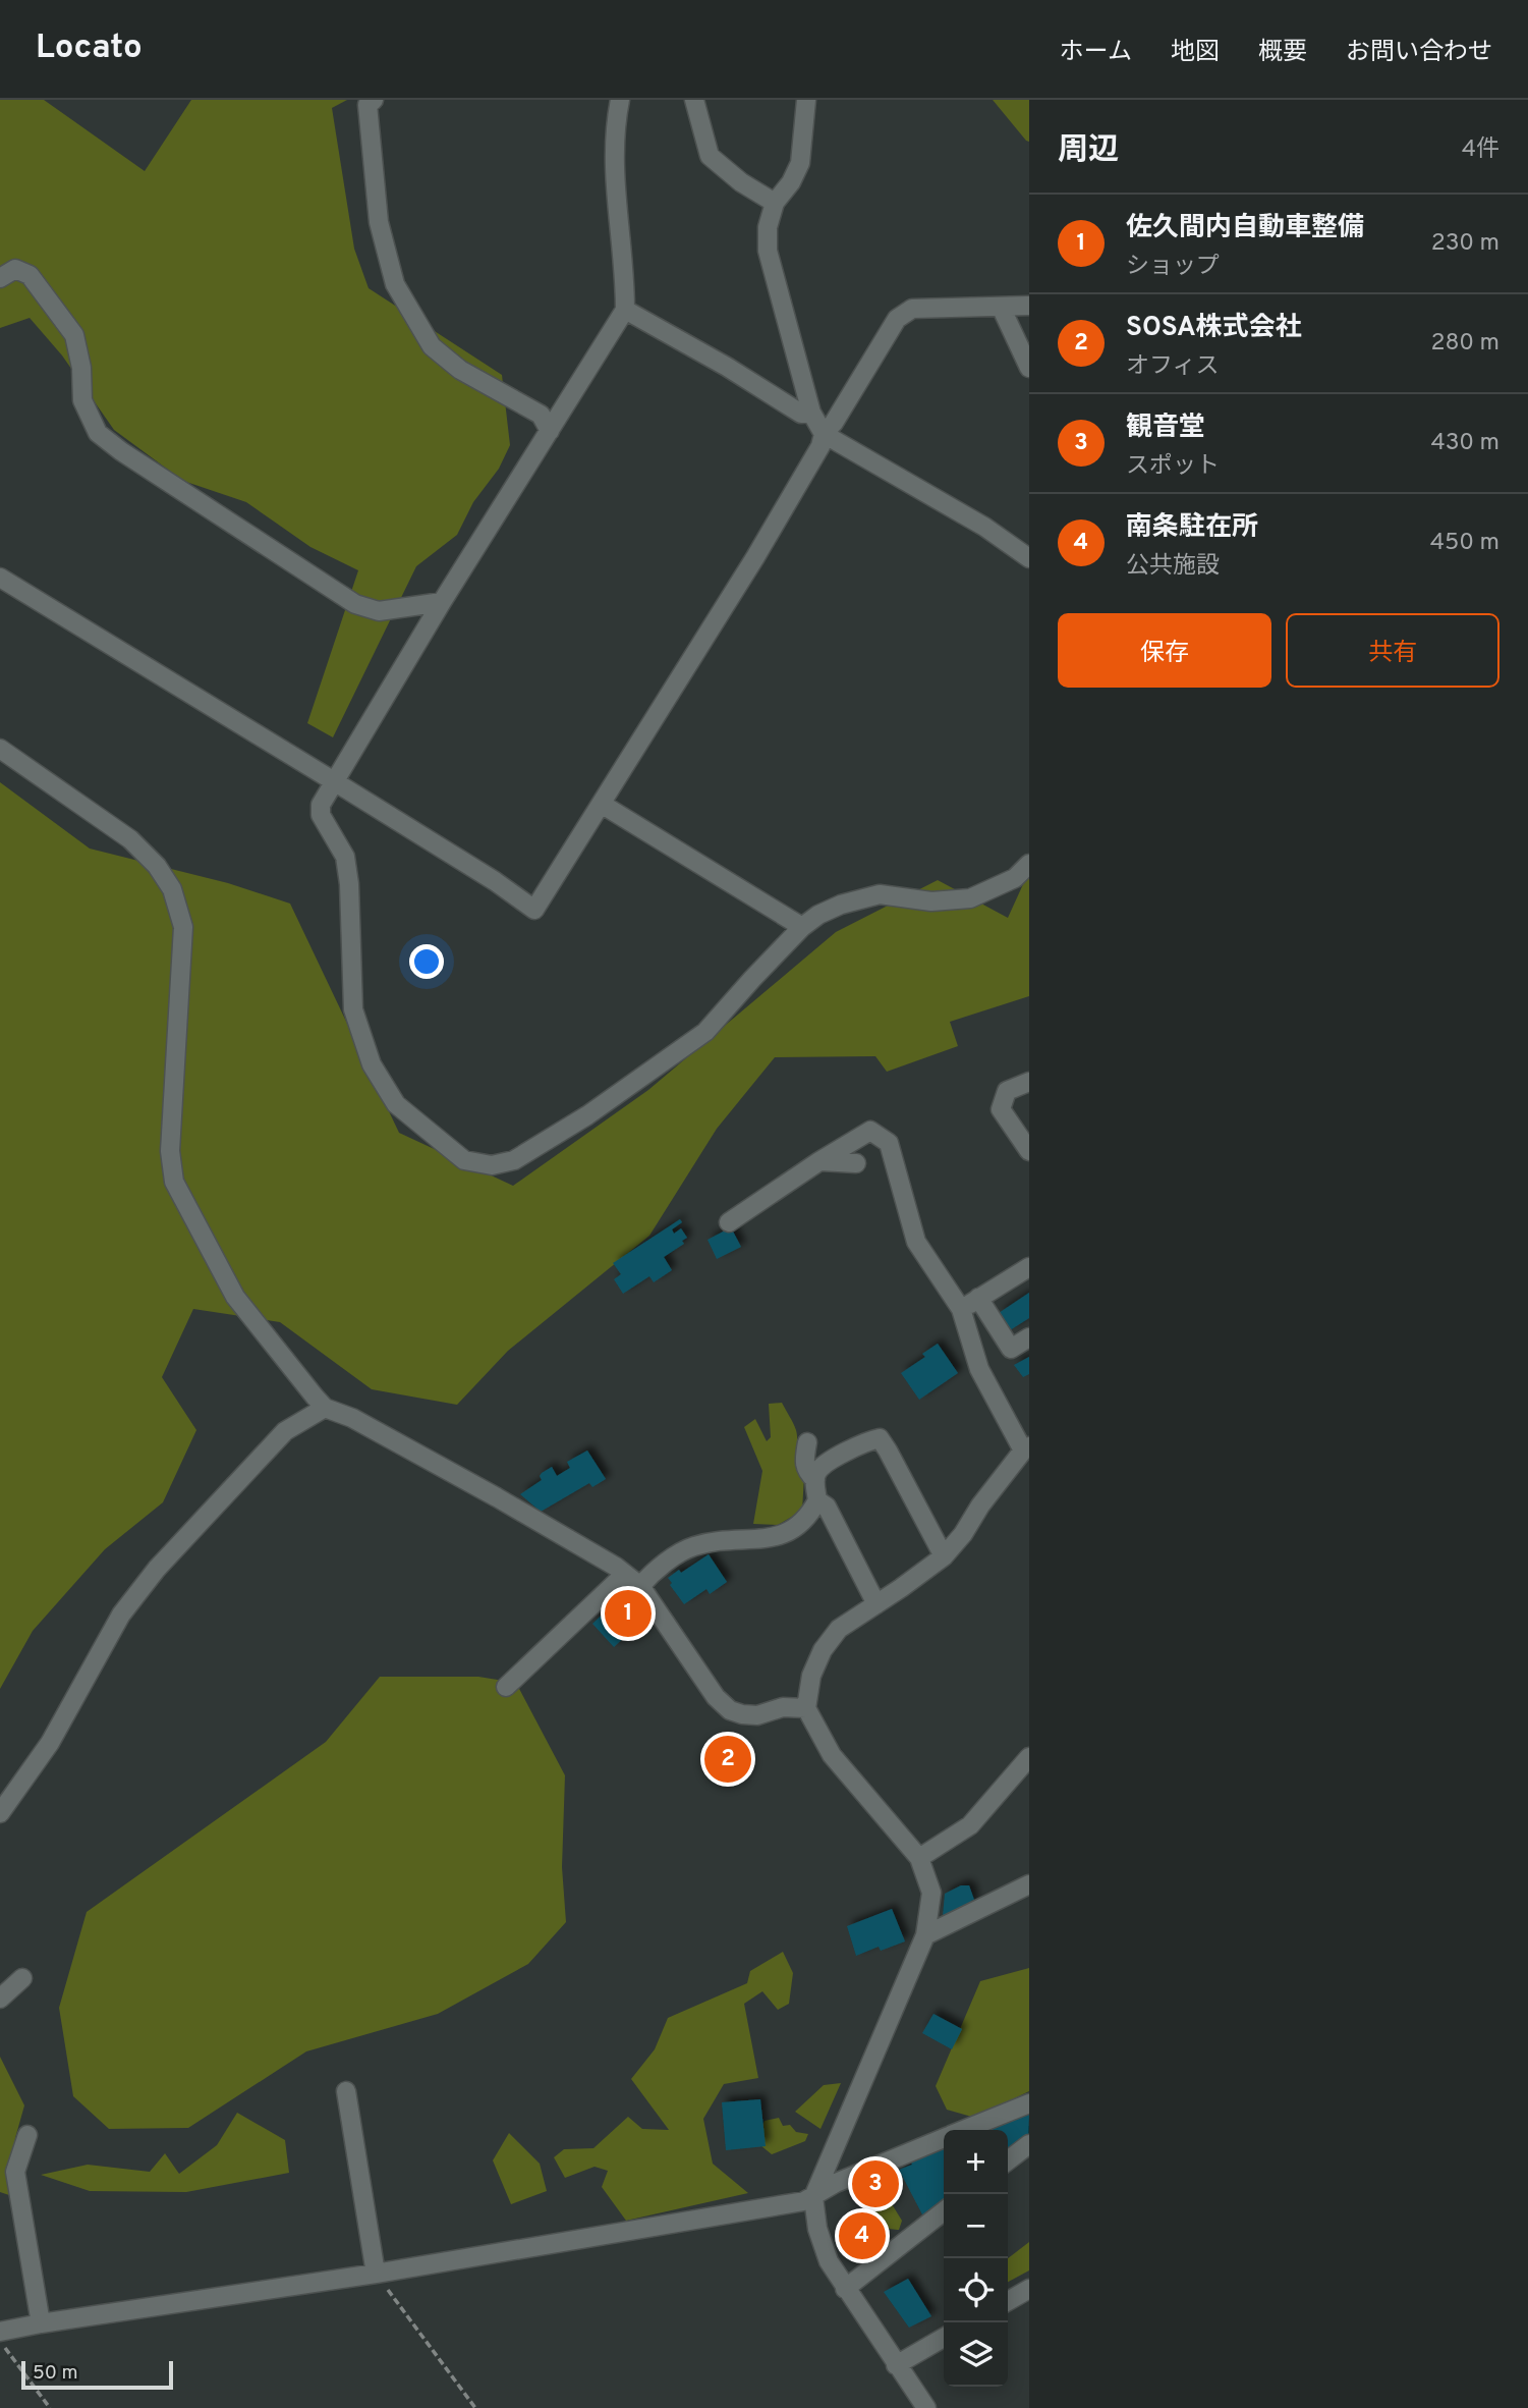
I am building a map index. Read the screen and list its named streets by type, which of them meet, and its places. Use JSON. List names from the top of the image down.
{
  "scale_bar": "50 m",
  "page": {
    "header": "Locato",
    "nav": [
      "ホーム",
      "地図",
      "概要",
      "お問い合わせ"
    ],
    "heading": ["周辺", "4件"],
    "list": [
      {
        "mark": "1",
        "name": "佐久間内自動車整備",
        "note": "ショップ",
        "value": "230 m"
      },
      {
        "mark": "2",
        "name": "SOSA株式会社",
        "note": "オフィス",
        "value": "280 m"
      },
      {
        "mark": "3",
        "name": "観音堂",
        "note": "スポット",
        "value": "430 m"
      },
      {
        "mark": "4",
        "name": "南条駐在所",
        "note": "公共施設",
        "value": "450 m"
      }
    ],
    "buttons": ["保存", "共有"],
    "pins": [
      "1",
      "2",
      "3",
      "4"
    ],
    "map_buttons": ["+", "−"],
    "scale": "50 m"
  }
}
